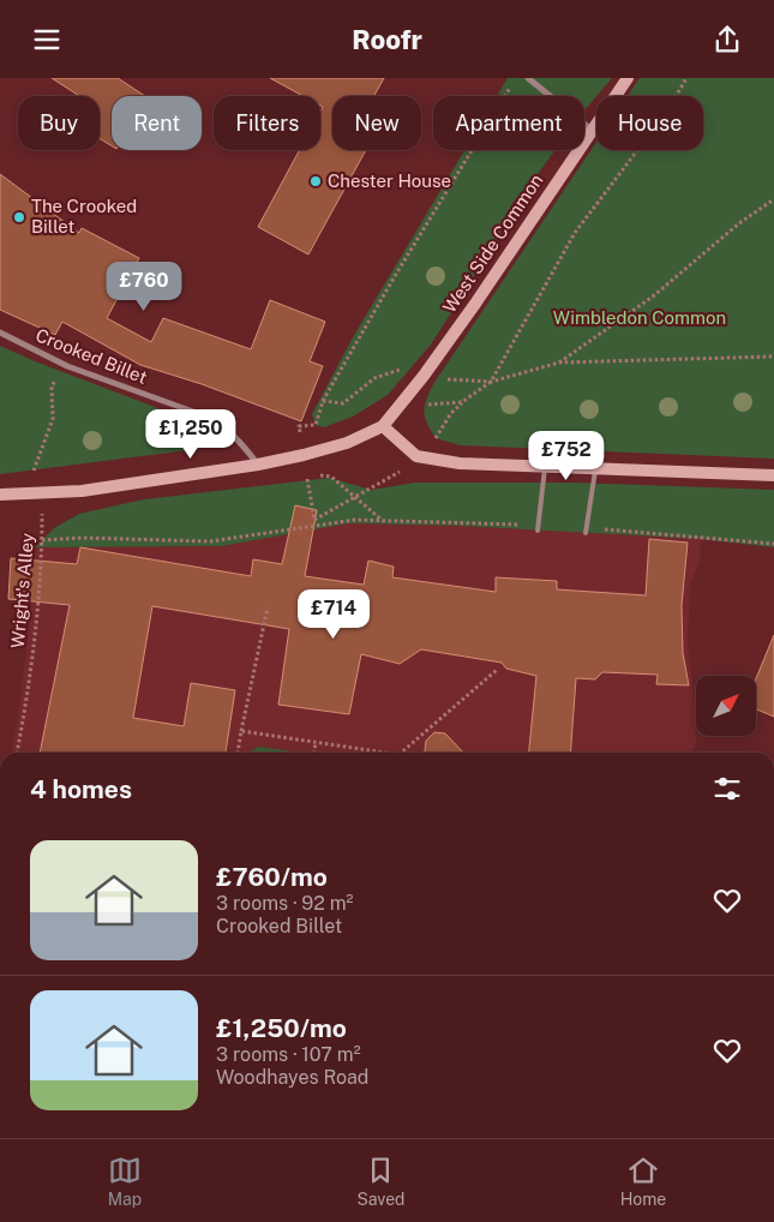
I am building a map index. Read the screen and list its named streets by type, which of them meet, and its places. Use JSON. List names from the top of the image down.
{
  "streets": {
    "main road": ["West Side Common"],
    "street": ["Crooked Billet"],
    "path": ["Wright's Alley"]
  },
  "parks": ["Wimbledon Common"],
  "places": ["Chester House", "The Crooked Billet"],
  "north": "top right",
  "page": {
    "header": "Roofr",
    "chip": [
      "Buy",
      "Rent",
      "Filters",
      "New",
      "Apartment",
      "House"
    ],
    "price": [
      "£760",
      "£1,250",
      "£752",
      "£714"
    ],
    "heading": "4 homes",
    "list": [
      {
        "name": "£760/mo",
        "note": "3 rooms · 92 m² · Crooked Billet"
      },
      {
        "name": "£1,250/mo",
        "note": "3 rooms · 107 m² · Woodhayes Road"
      }
    ],
    "tabs": ["Map", "Saved", "Home"]
  }
}
